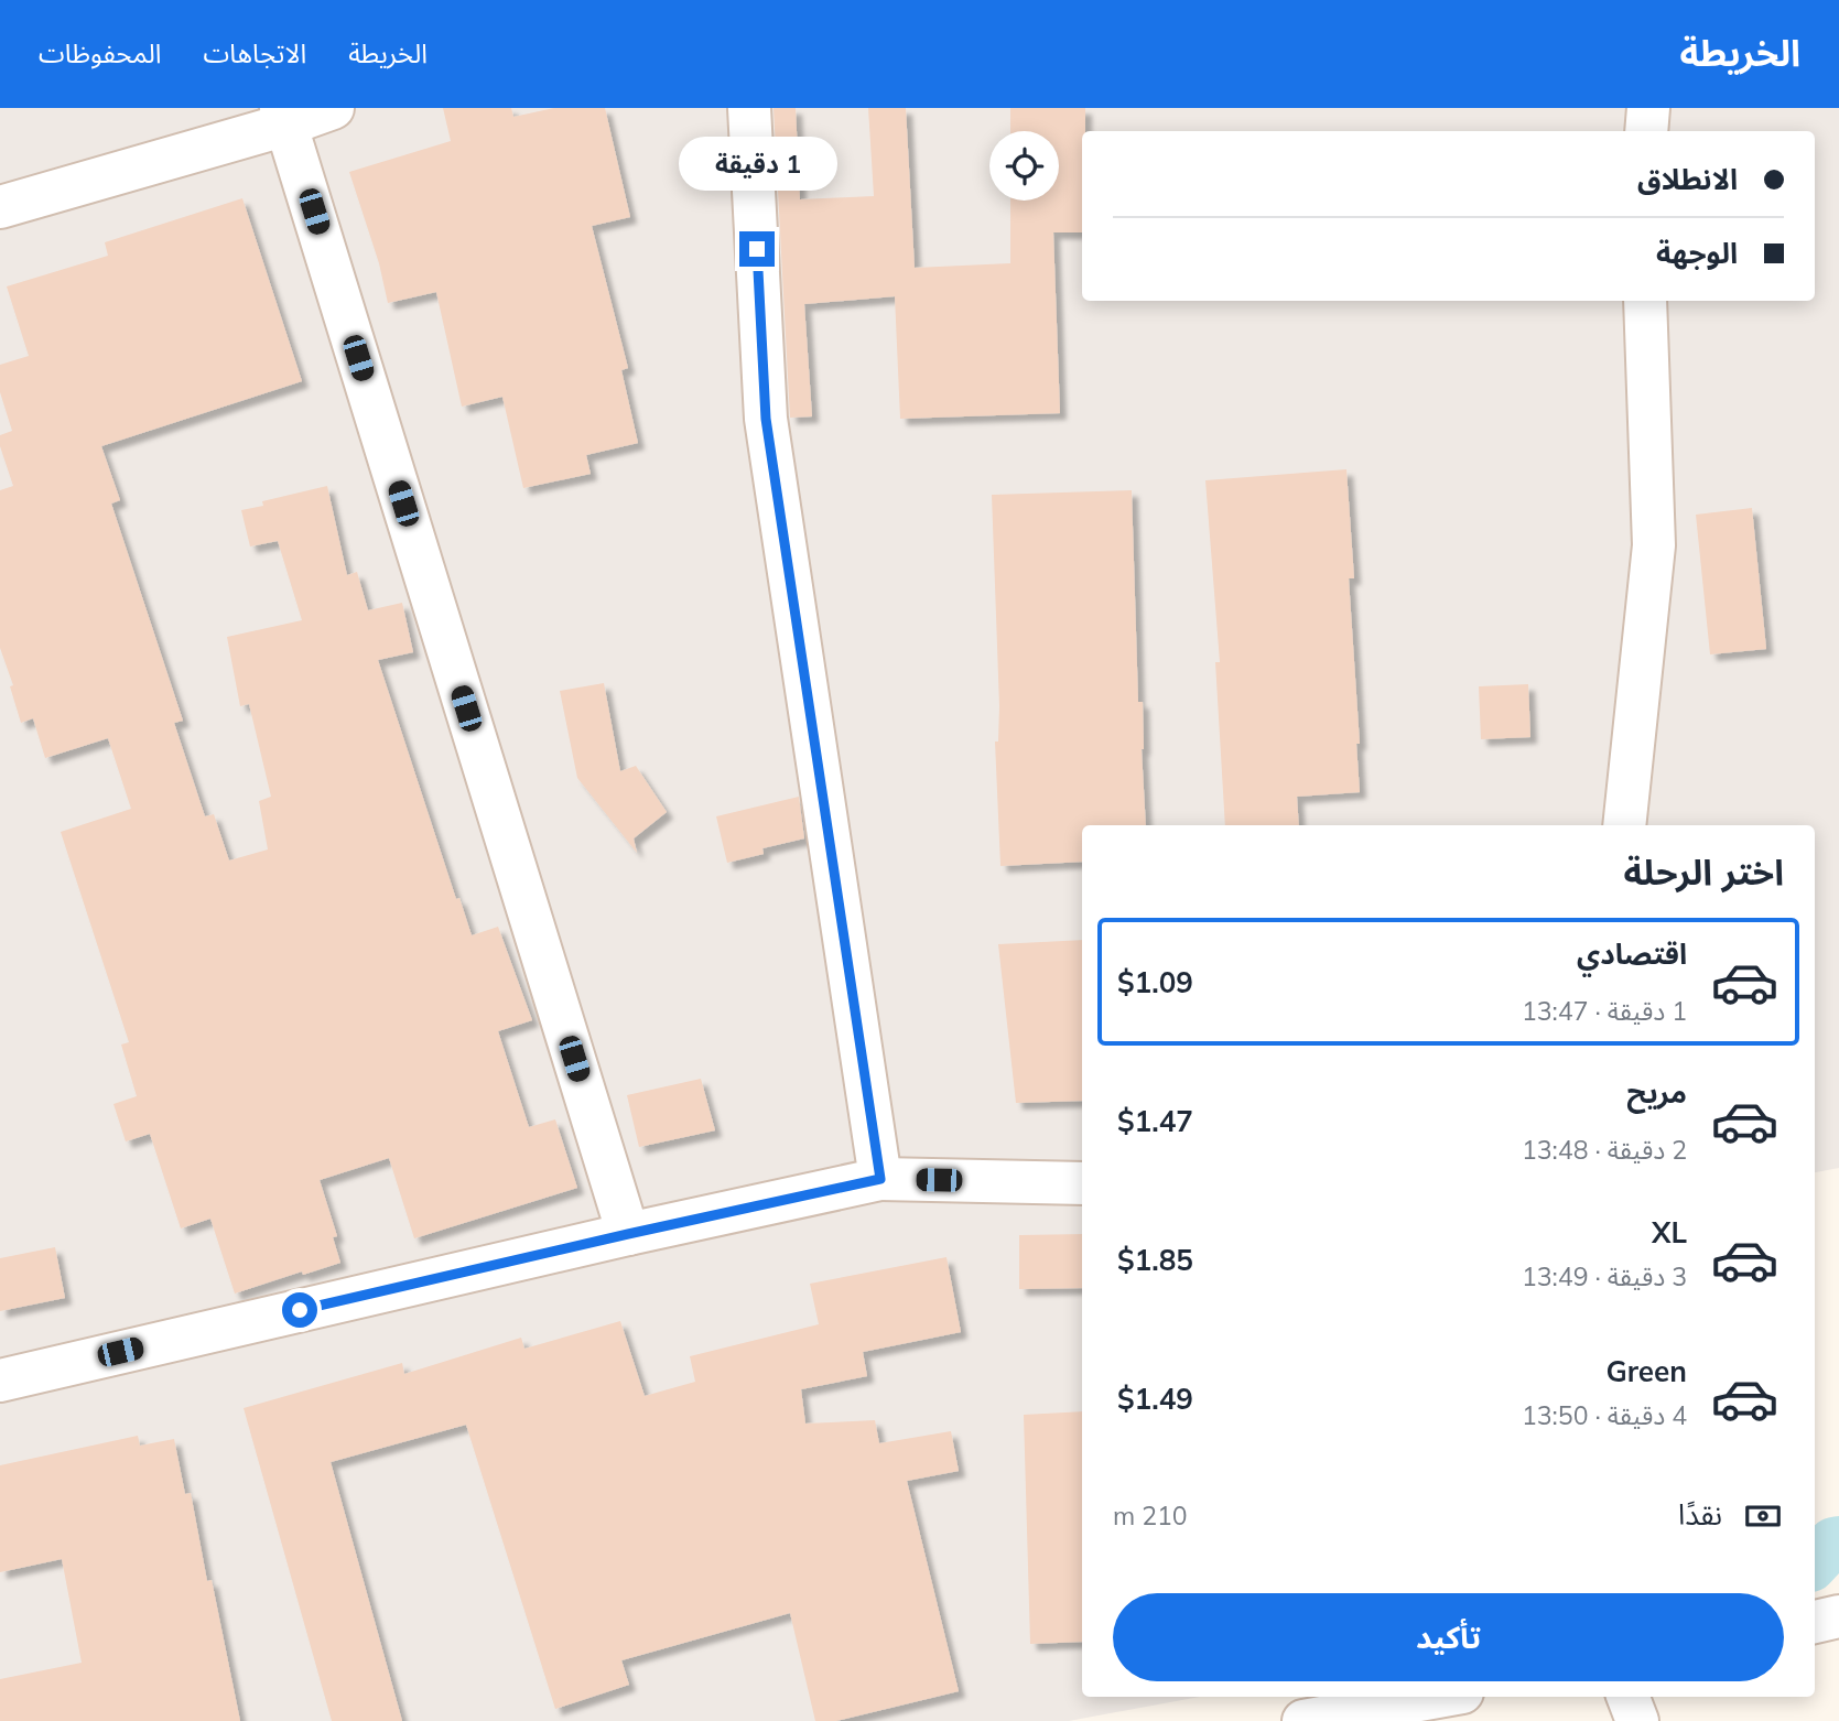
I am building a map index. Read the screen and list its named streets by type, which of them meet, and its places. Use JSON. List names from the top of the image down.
{
  "page": {
    "header": "الخريطة",
    "nav": ["الخريطة", "الاتجاهات", "المحفوظات"],
    "banner": ["الانطلاق", "الوجهة"],
    "bubble": "1 دقيقة",
    "heading": "اختر الرحلة",
    "list": [
      {
        "name": "اقتصادي",
        "note": "1 دقيقة · 13:47",
        "value": "$1.09"
      },
      {
        "name": "مريح",
        "note": "2 دقيقة · 13:48",
        "value": "$1.47"
      },
      {
        "name": "XL",
        "note": "3 دقيقة · 13:49",
        "value": "$1.85"
      },
      {
        "name": "Green",
        "note": "4 دقيقة · 13:50",
        "value": "$1.49"
      }
    ],
    "pay": ["نقدًا", "210 m"],
    "buttons": "تأكيد"
  }
}
